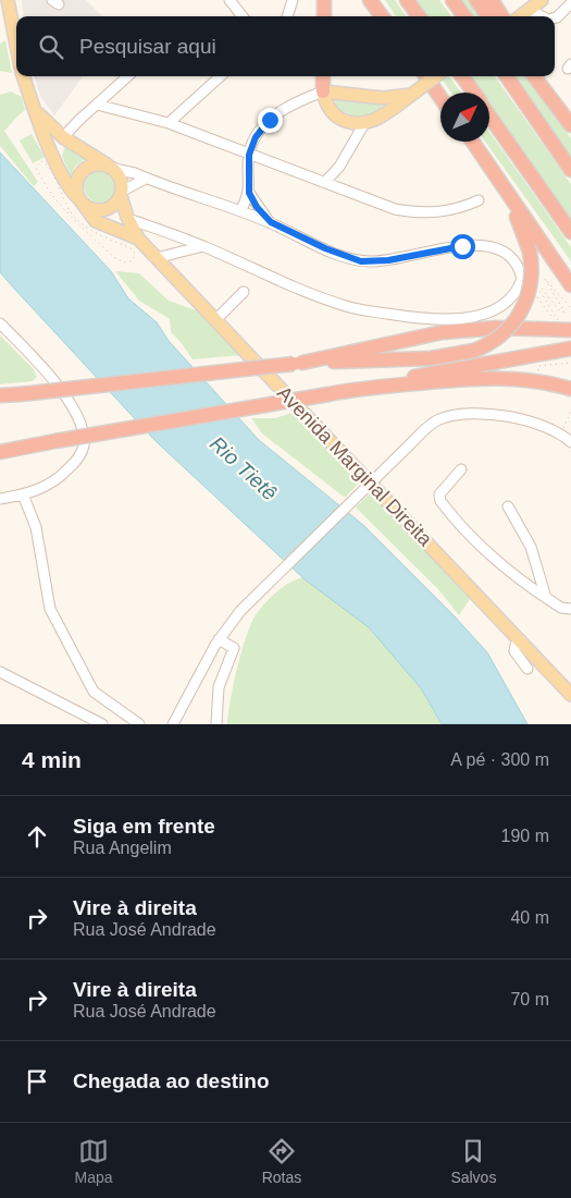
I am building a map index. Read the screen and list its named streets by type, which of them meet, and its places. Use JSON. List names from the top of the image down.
{
  "streets": {
    "main road": ["Avenida Marginal Direita"]
  },
  "water": ["Rio Tietê"],
  "north": "top right",
  "page": {
    "search": "Pesquisar aqui",
    "heading": ["4 min", "A pé · 300 m"],
    "list": [
      ["Siga em frente", "Rua Angelim", "190 m"],
      ["Vire à direita", "Rua José Andrade", "40 m"],
      ["Vire à direita", "Rua José Andrade", "70 m"],
      "Chegada ao destino"
    ],
    "nav": ["Mapa", "Rotas", "Salvos"]
  }
}
